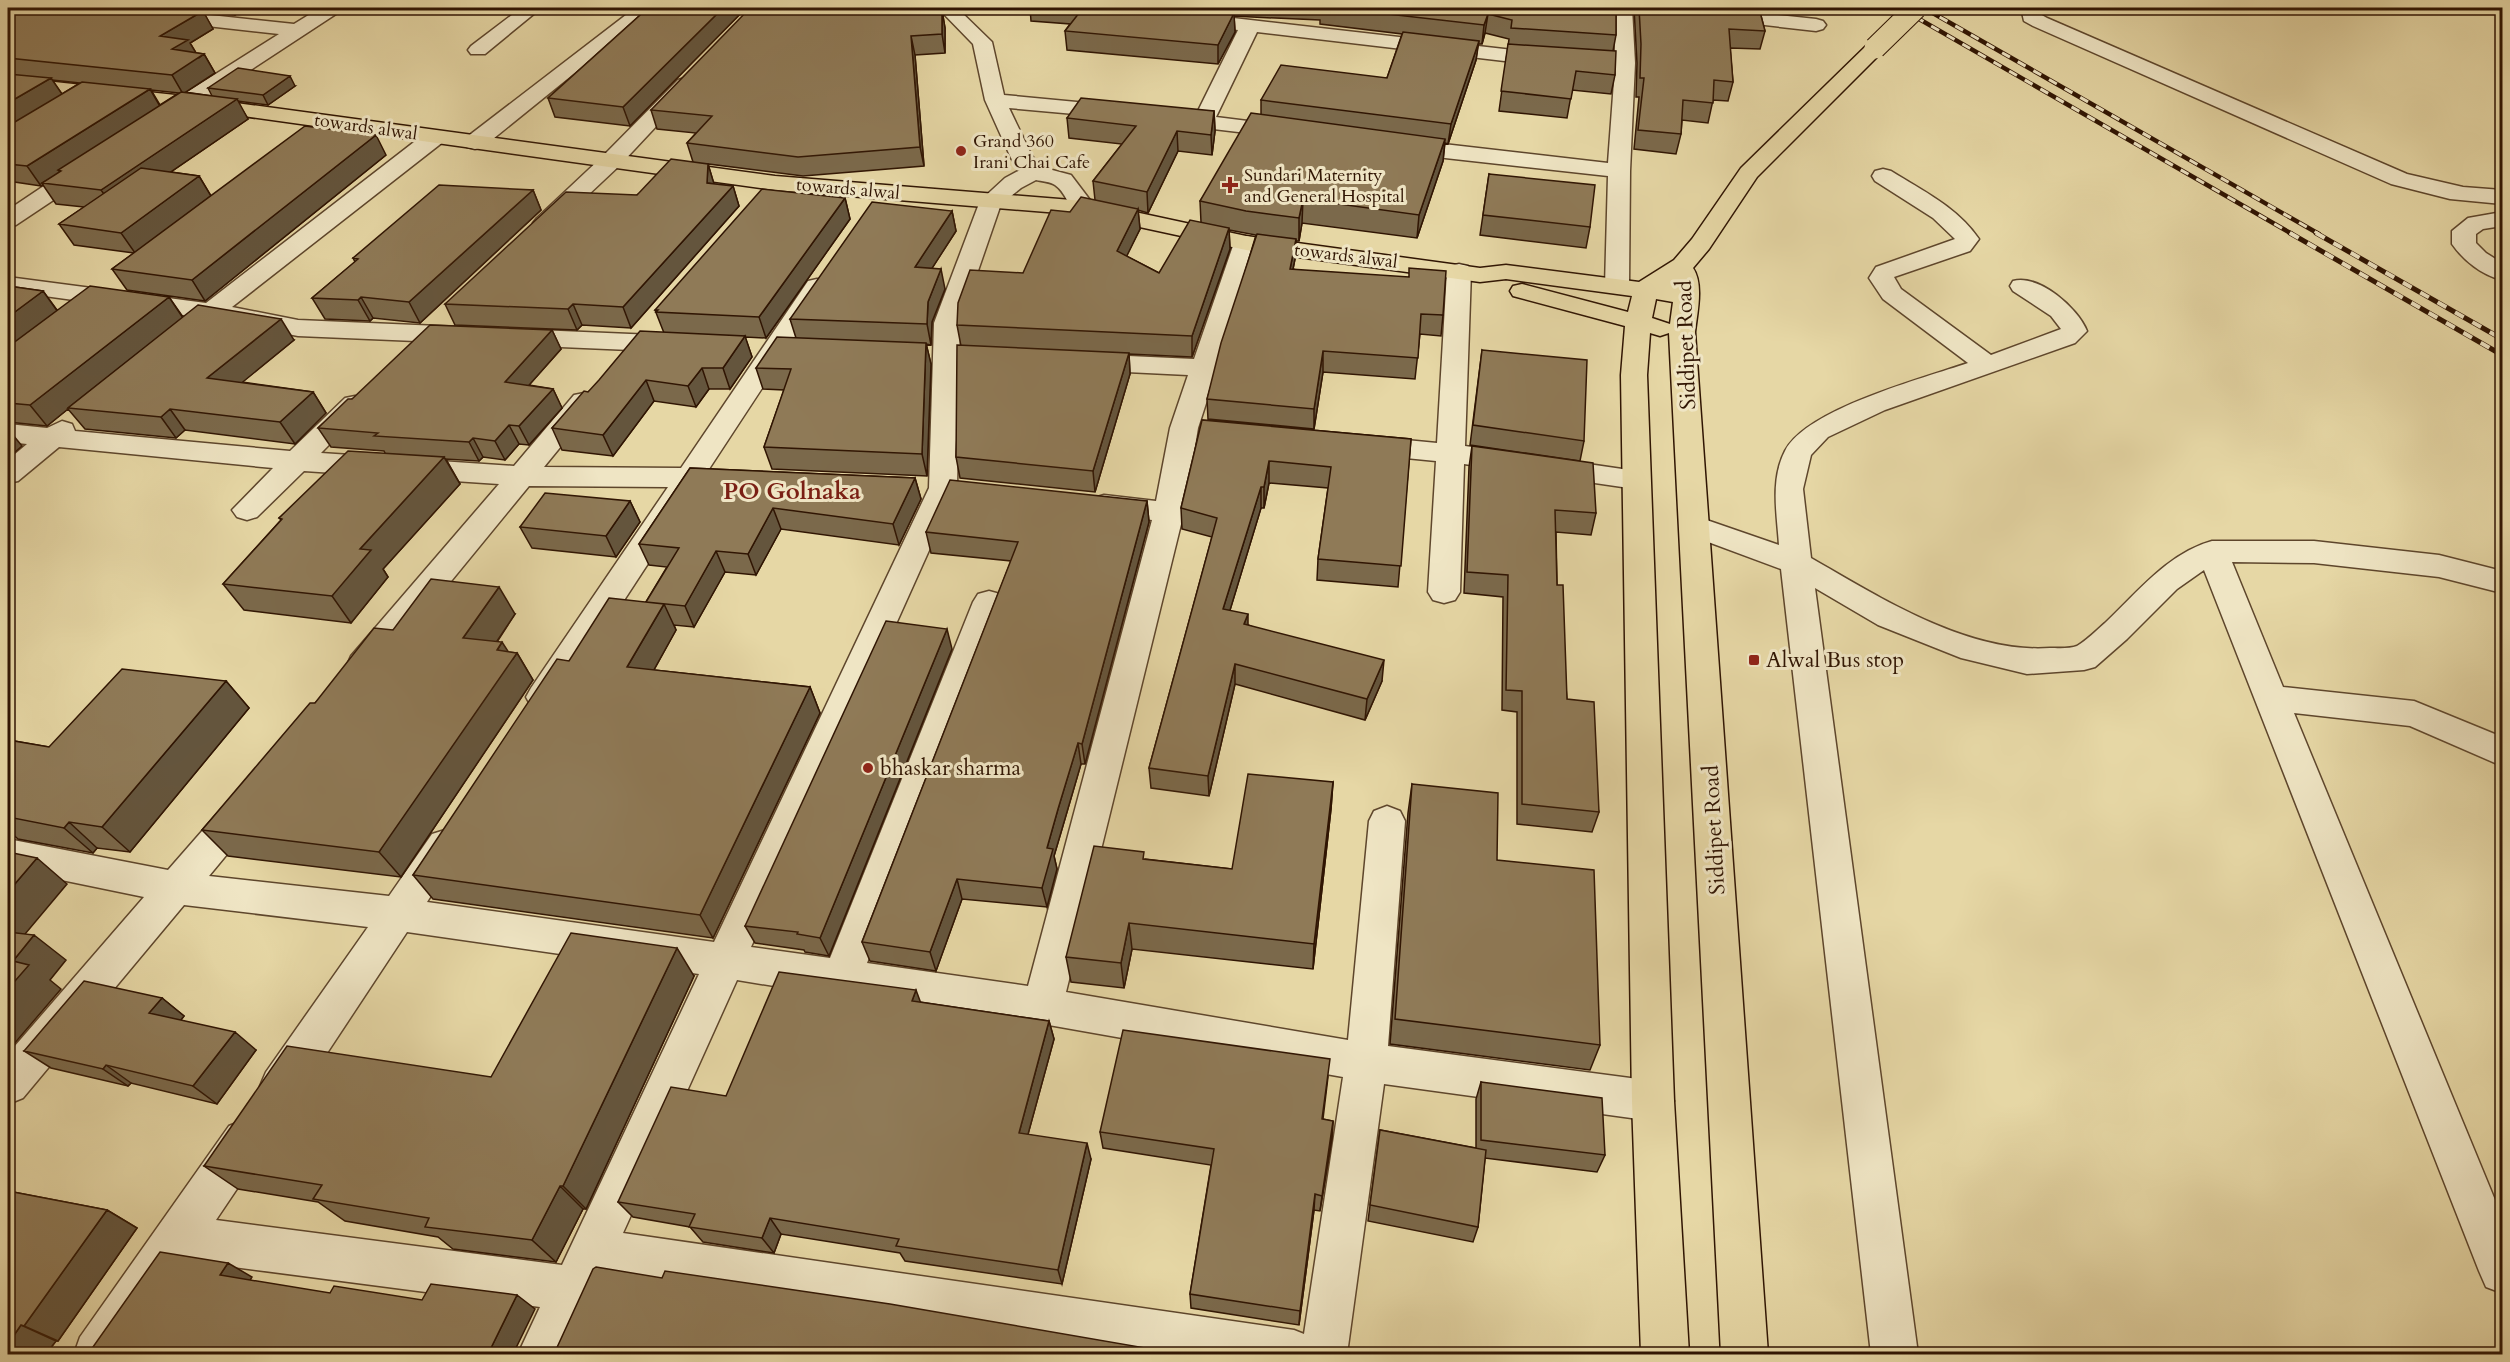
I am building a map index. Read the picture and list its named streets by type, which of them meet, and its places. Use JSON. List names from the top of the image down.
{
  "streets": {
    "main road": ["towards alwal", "Siddipet Road"]
  },
  "crossings": [
    ["towards alwal", "Siddipet Road"]
  ],
  "districts": ["PO Golnaka"],
  "places": {
    "other": ["Grand 360 Irani Chai Cafe", "bhaskar sharma"],
    "health": ["Sundari Maternity and General Hospital"],
    "transit": ["Alwal Bus stop"]
  }
}
